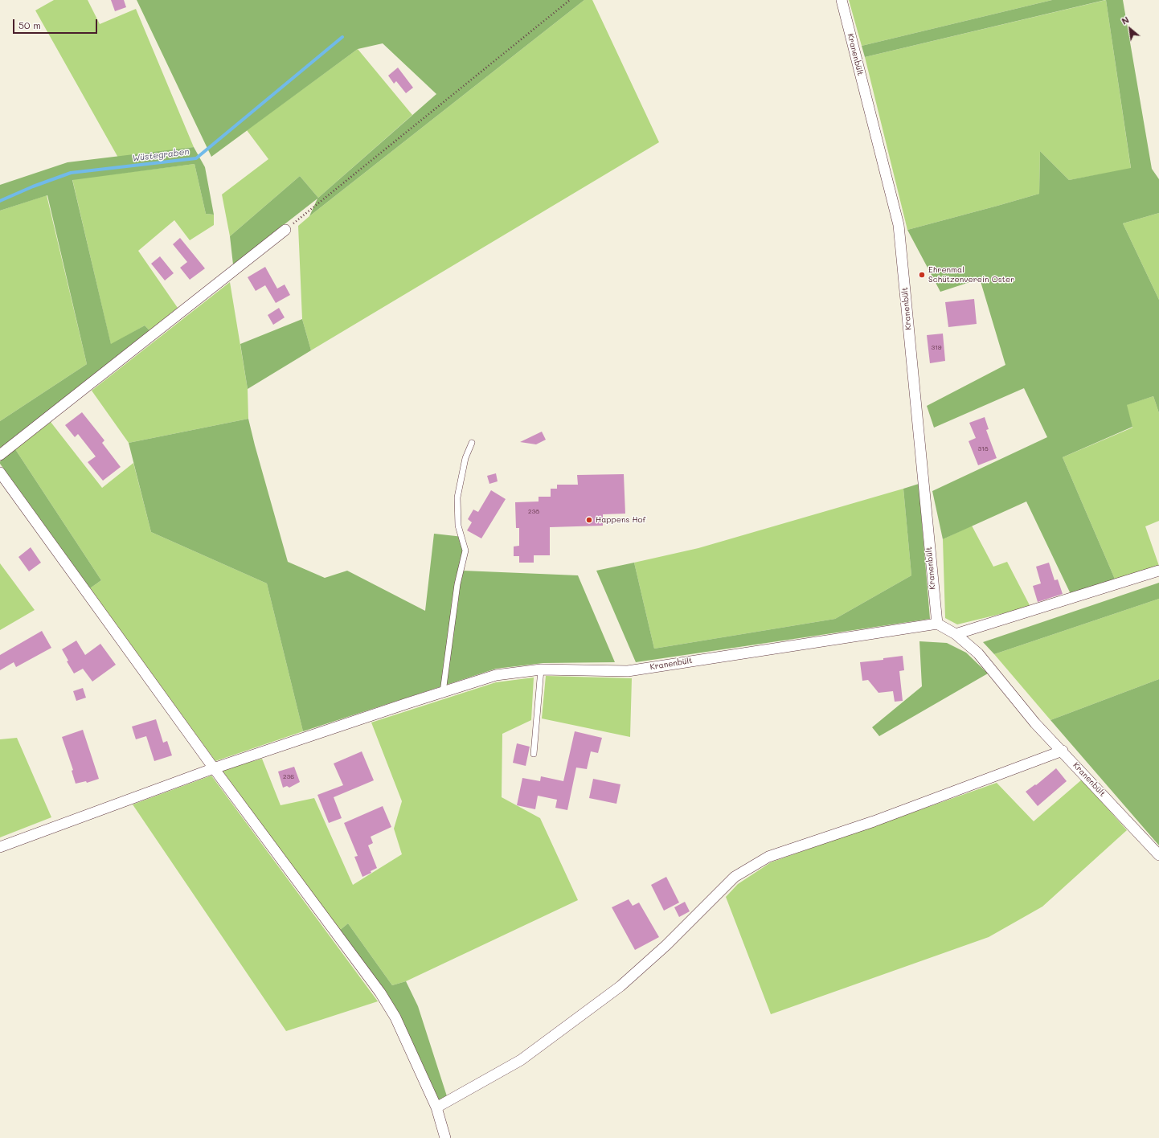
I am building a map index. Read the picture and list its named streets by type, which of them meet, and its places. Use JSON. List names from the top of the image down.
{
  "streets": {
    "street": ["Kranenbült"]
  },
  "water": ["Wüstegraben"],
  "places": ["Ehrenmal Schützenverein Oster", "Happens Hof"],
  "house_numbers": [
    "319",
    "318",
    "238",
    "236"
  ],
  "scale_bar": "50 m",
  "north": "top left"
}
